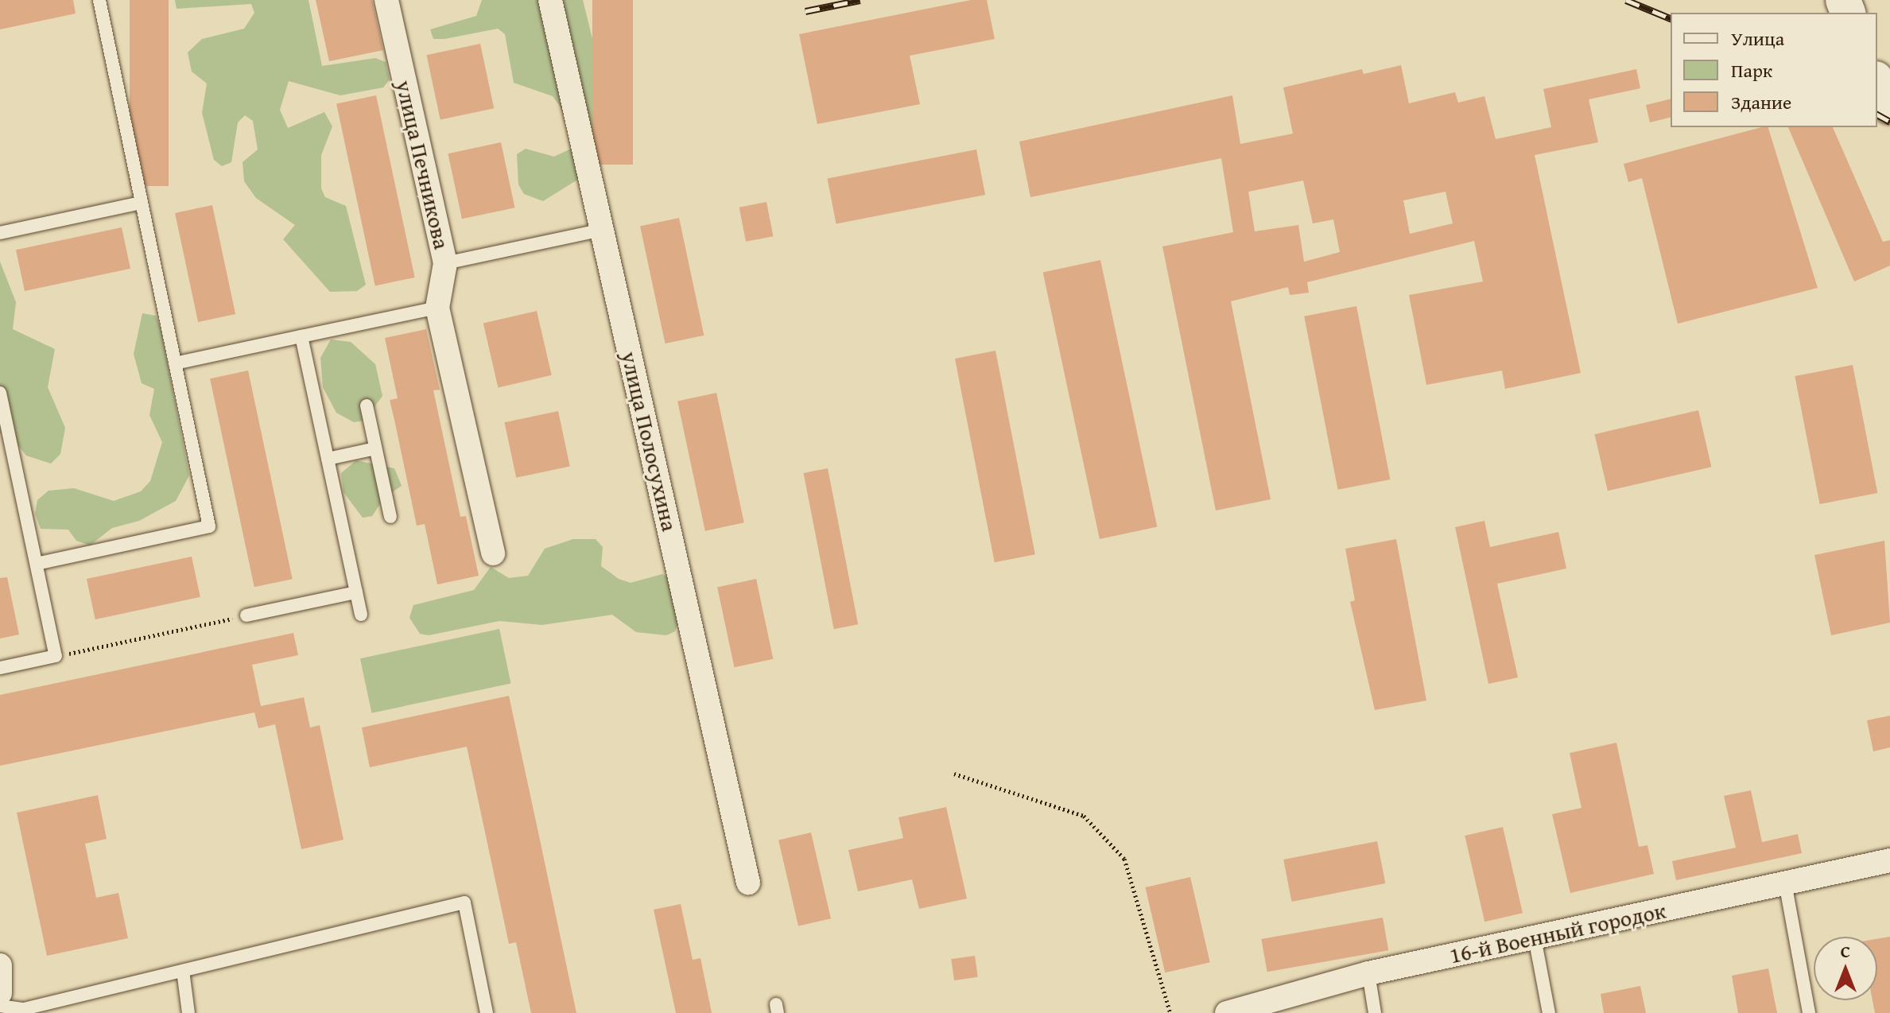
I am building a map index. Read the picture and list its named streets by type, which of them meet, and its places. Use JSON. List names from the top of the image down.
{
  "streets": {
    "street": ["улица Печникова", "улица Полосухина", "16-й Военный городок"]
  },
  "legend": ["Улица", "Парк", "Здание"],
  "north": "top"
}
